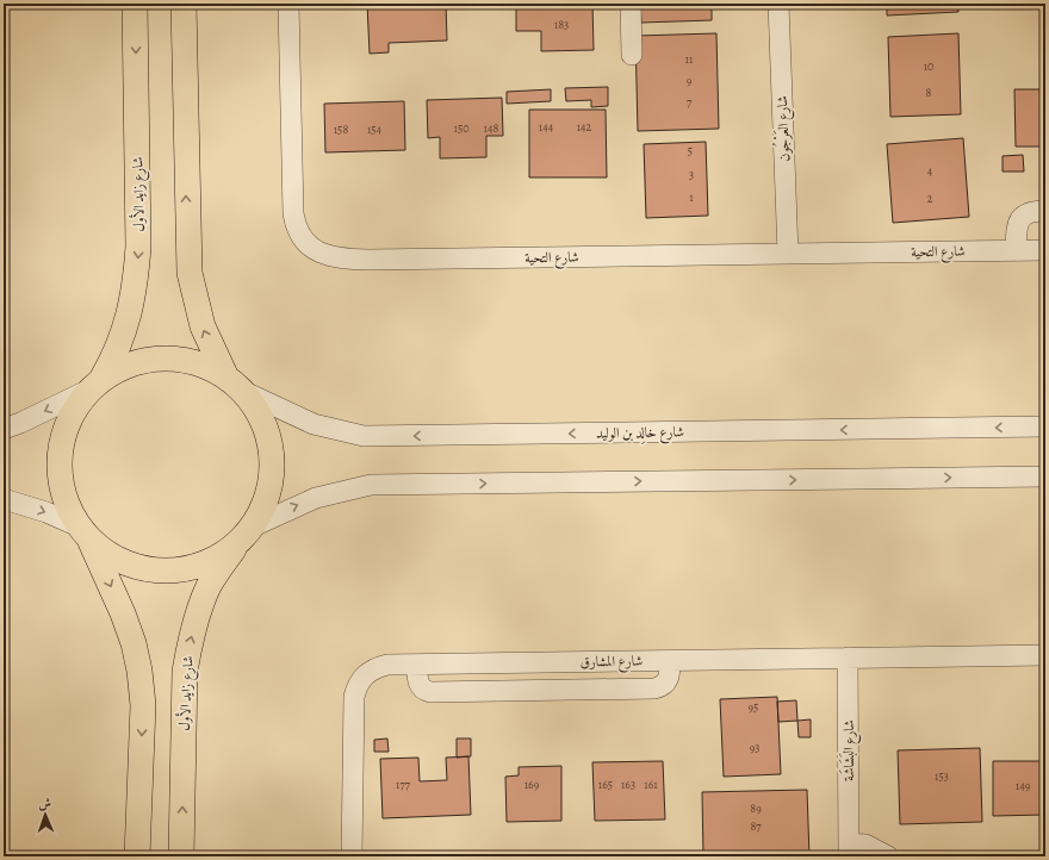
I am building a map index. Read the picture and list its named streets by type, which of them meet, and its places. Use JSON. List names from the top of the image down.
{
  "streets": {
    "main road": ["شارع زايد الأول"],
    "street": [
      "شارع العَرْجُون",
      "شارع التحية",
      "شارع خالِد بن الوليد",
      "شارع المشارق",
      "شارع البَشَاشَة"
    ]
  },
  "crossings": [
    ["شارع العَرْجُون", "شارع التحية"],
    ["شارع زايد الأول", "شارع خالِد بن الوليد"],
    ["شارع المشارق", "شارع البَشَاشَة"]
  ],
  "house_numbers": [
    "183",
    "11",
    "10",
    "9",
    "8",
    "7",
    "144",
    "142",
    "150",
    "148",
    "158",
    "154",
    "5",
    "4",
    "3",
    "1",
    "2",
    "95",
    "93",
    "153",
    "177",
    "169",
    "165",
    "163",
    "161",
    "149",
    "89",
    "87"
  ],
  "north": "top"
}
